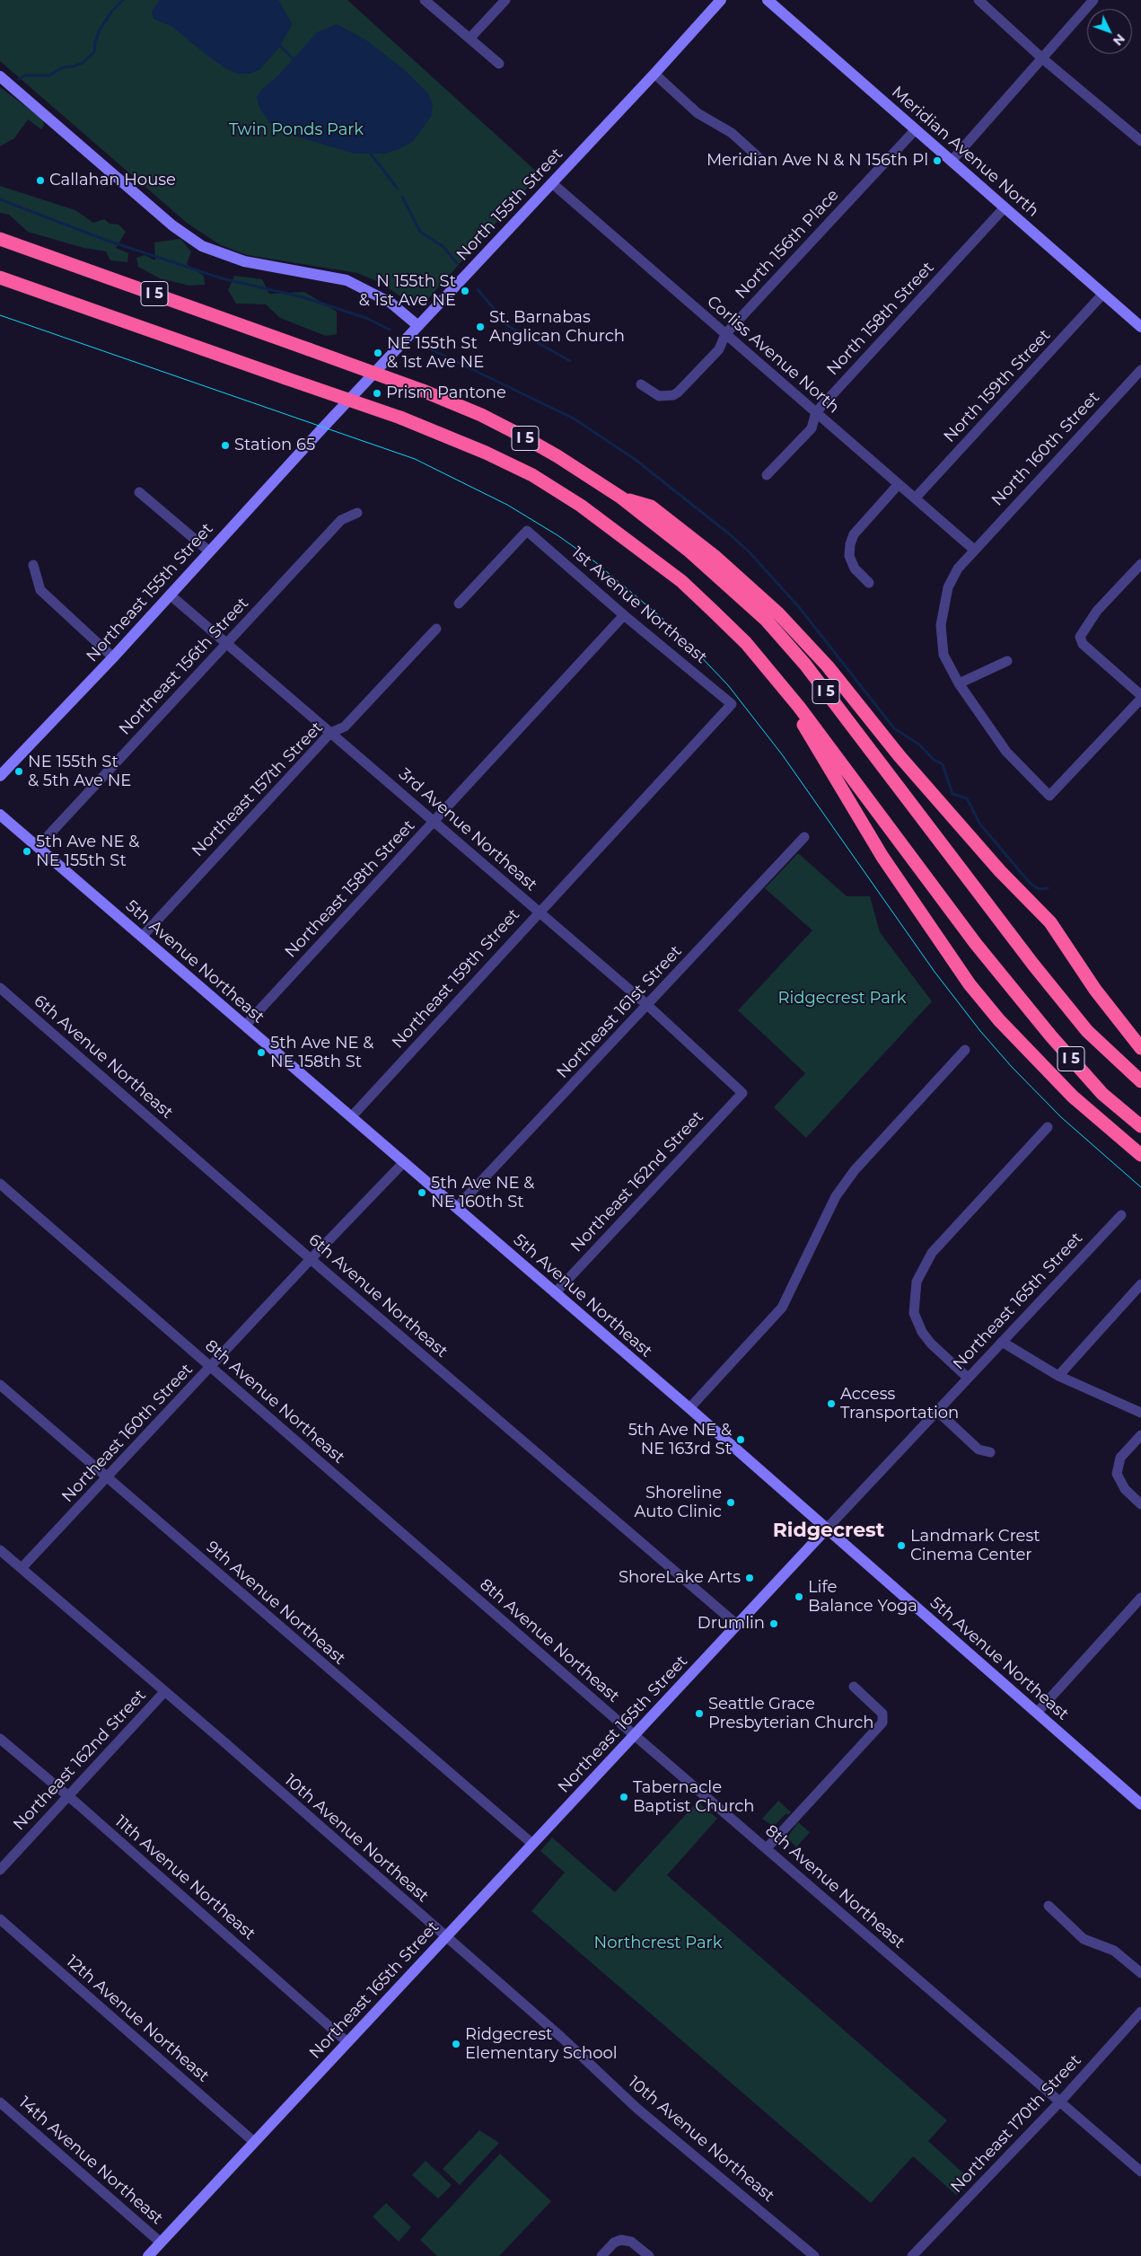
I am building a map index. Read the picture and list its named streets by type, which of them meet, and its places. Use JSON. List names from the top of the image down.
{
  "streets": {
    "highway": ["I 5"],
    "street": [
      "Meridian Avenue North",
      "North 155th Street",
      "North 156th Place",
      "North 158th Street",
      "Corliss Avenue North",
      "North 159th Street",
      "North 160th Street",
      "Northeast 155th Street",
      "1st Avenue Northeast",
      "Northeast 156th Street",
      "Northeast 157th Street",
      "3rd Avenue Northeast",
      "Northeast 158th Street",
      "5th Avenue Northeast",
      "Northeast 159th Street",
      "Northeast 161st Street",
      "6th Avenue Northeast",
      "Northeast 162nd Street",
      "Northeast 165th Street",
      "8th Avenue Northeast",
      "Northeast 160th Street",
      "9th Avenue Northeast",
      "10th Avenue Northeast",
      "11th Avenue Northeast",
      "12th Avenue Northeast",
      "Northeast 170th Street",
      "14th Avenue Northeast"
    ]
  },
  "crossings": [
    ["Meridian Avenue North", "North 156th Place"],
    ["Meridian Avenue North", "North 158th Street"],
    ["Meridian Avenue North", "North 159th Street"],
    ["North 155th Street", "Corliss Avenue North"],
    ["North 155th Street", "Northeast 155th Street"],
    ["North 156th Place", "Corliss Avenue North"],
    ["North 158th Street", "Corliss Avenue North"],
    ["Corliss Avenue North", "North 159th Street"],
    ["Corliss Avenue North", "North 160th Street"],
    ["Northeast 155th Street", "3rd Avenue Northeast"],
    ["1st Avenue Northeast", "Northeast 158th Street"],
    ["1st Avenue Northeast", "Northeast 159th Street"],
    ["Northeast 156th Street", "3rd Avenue Northeast"],
    ["Northeast 156th Street", "5th Avenue Northeast"],
    ["Northeast 157th Street", "3rd Avenue Northeast"],
    ["Northeast 157th Street", "5th Avenue Northeast"],
    ["3rd Avenue Northeast", "Northeast 158th Street"],
    ["3rd Avenue Northeast", "Northeast 159th Street"],
    ["3rd Avenue Northeast", "Northeast 161st Street"],
    ["3rd Avenue Northeast", "Northeast 162nd Street"],
    ["Northeast 158th Street", "5th Avenue Northeast"],
    ["5th Avenue Northeast", "Northeast 159th Street"],
    ["5th Avenue Northeast", "Northeast 161st Street"],
    ["5th Avenue Northeast", "Northeast 162nd Street"],
    ["5th Avenue Northeast", "Northeast 165th Street"],
    ["5th Avenue Northeast", "Northeast 160th Street"],
    ["6th Avenue Northeast", "Northeast 165th Street"],
    ["6th Avenue Northeast", "Northeast 160th Street"],
    ["Northeast 162nd Street", "10th Avenue Northeast"],
    ["Northeast 162nd Street", "11th Avenue Northeast"],
    ["Northeast 165th Street", "8th Avenue Northeast"],
    ["Northeast 165th Street", "9th Avenue Northeast"],
    ["Northeast 165th Street", "10th Avenue Northeast"],
    ["Northeast 165th Street", "11th Avenue Northeast"],
    ["Northeast 165th Street", "12th Avenue Northeast"],
    ["Northeast 165th Street", "14th Avenue Northeast"],
    ["8th Avenue Northeast", "Northeast 160th Street"],
    ["8th Avenue Northeast", "Northeast 170th Street"],
    ["Northeast 160th Street", "9th Avenue Northeast"],
    ["Northeast 160th Street", "10th Avenue Northeast"]
  ],
  "districts": ["Ridgecrest"],
  "parks": ["Twin Ponds Park", "Ridgecrest Park", "Northcrest Park"],
  "places": [
    "Meridian Ave N & N 156th Pl",
    "Callahan House",
    "N 155th St & 1st Ave NE",
    "St. Barnabas Anglican Church",
    "NE 155th St & 1st Ave NE",
    "Prism Pantone",
    "Station 65",
    "NE 155th St & 5th Ave NE",
    "5th Ave NE & NE 155th St",
    "5th Ave NE & NE 158th St",
    "5th Ave NE & NE 160th St",
    "Access Transportation",
    "5th Ave NE & NE 163rd St",
    "Shoreline Auto Clinic",
    "Landmark Crest Cinema Center",
    "ShoreLake Arts",
    "Life Balance Yoga",
    "Drumlin",
    "Seattle Grace Presbyterian Church",
    "Tabernacle Baptist Church",
    "Ridgecrest Elementary School"
  ],
  "north": "bottom right"
}
